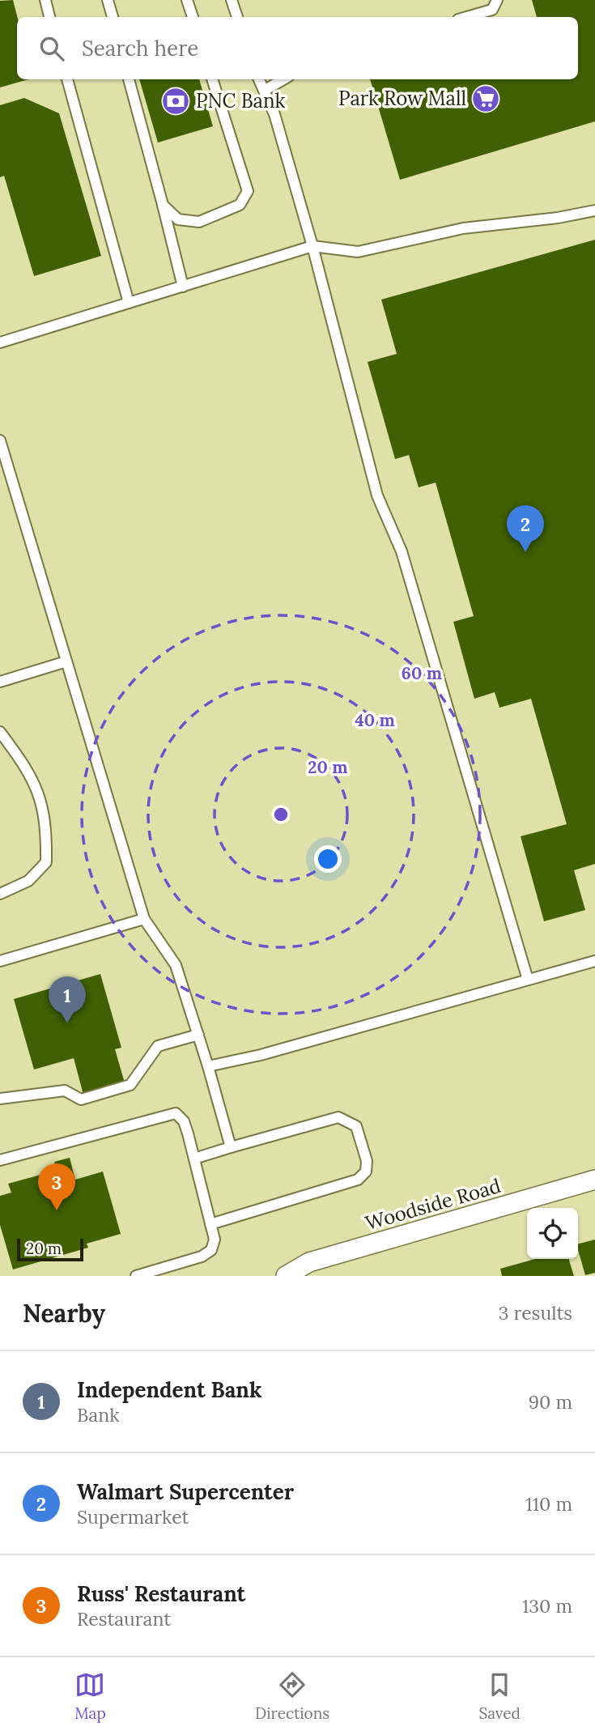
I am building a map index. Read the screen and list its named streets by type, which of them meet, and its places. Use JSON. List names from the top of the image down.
{
  "streets": {
    "street": ["Woodside Road"]
  },
  "places": {
    "supermarket": ["Park Row Mall"],
    "bank": ["PNC Bank"]
  },
  "scale_bar": "20 m",
  "page": {
    "search": "Search here",
    "pins": ["2", "1", "3"],
    "scale": "20 m",
    "heading": ["Nearby", "3 results"],
    "list": [
      {
        "mark": "1",
        "name": "Independent Bank",
        "note": "Bank",
        "value": "90 m"
      },
      {
        "mark": "2",
        "name": "Walmart Supercenter",
        "note": "Supermarket",
        "value": "110 m"
      },
      {
        "mark": "3",
        "name": "Russ' Restaurant",
        "note": "Restaurant",
        "value": "130 m"
      }
    ],
    "nav": ["Map", "Directions", "Saved"]
  },
  "rings": ["60 m", "40 m", "20 m"]
}
